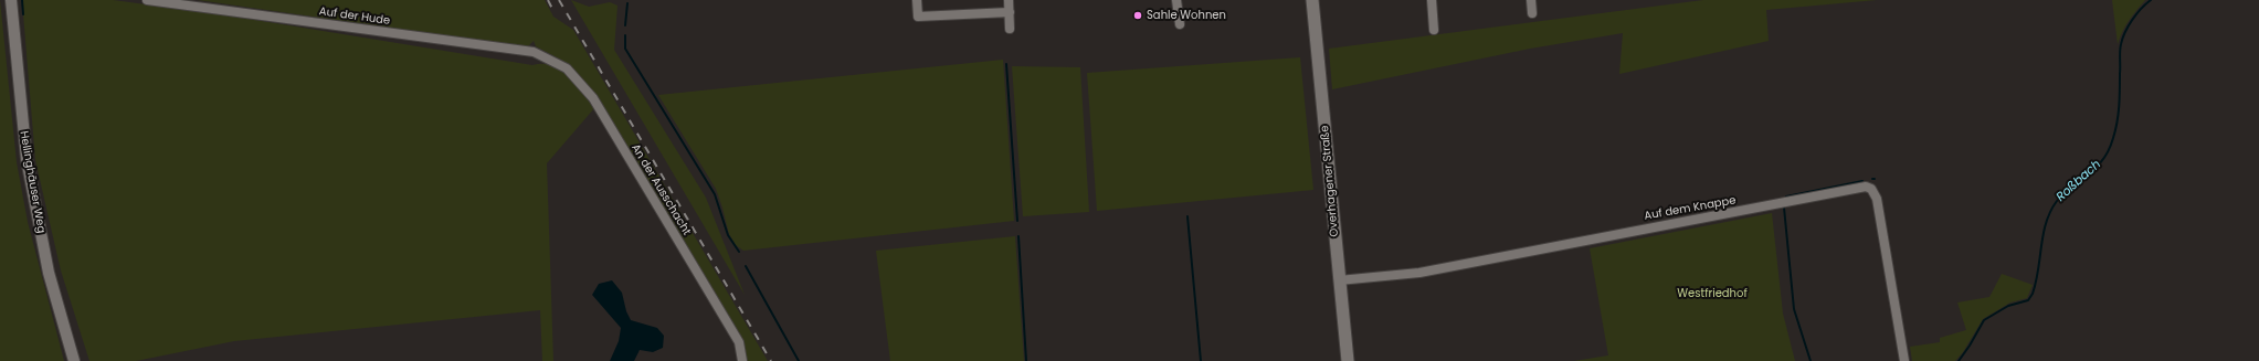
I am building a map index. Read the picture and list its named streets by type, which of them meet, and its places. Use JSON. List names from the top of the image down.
{
  "streets": {
    "main road": ["Overhagener Straße"],
    "street": [
      "Auf der Hude",
      "Hellinghäuser Weg",
      "An der Ausschacht",
      "Auf dem Knappe"
    ]
  },
  "crossings": [
    ["Auf der Hude", "An der Ausschacht"],
    ["Overhagener Straße", "Auf dem Knappe"]
  ],
  "water": ["Roßbach"],
  "parks": ["Westfriedhof"],
  "places": ["Sahle Wohnen"]
}
